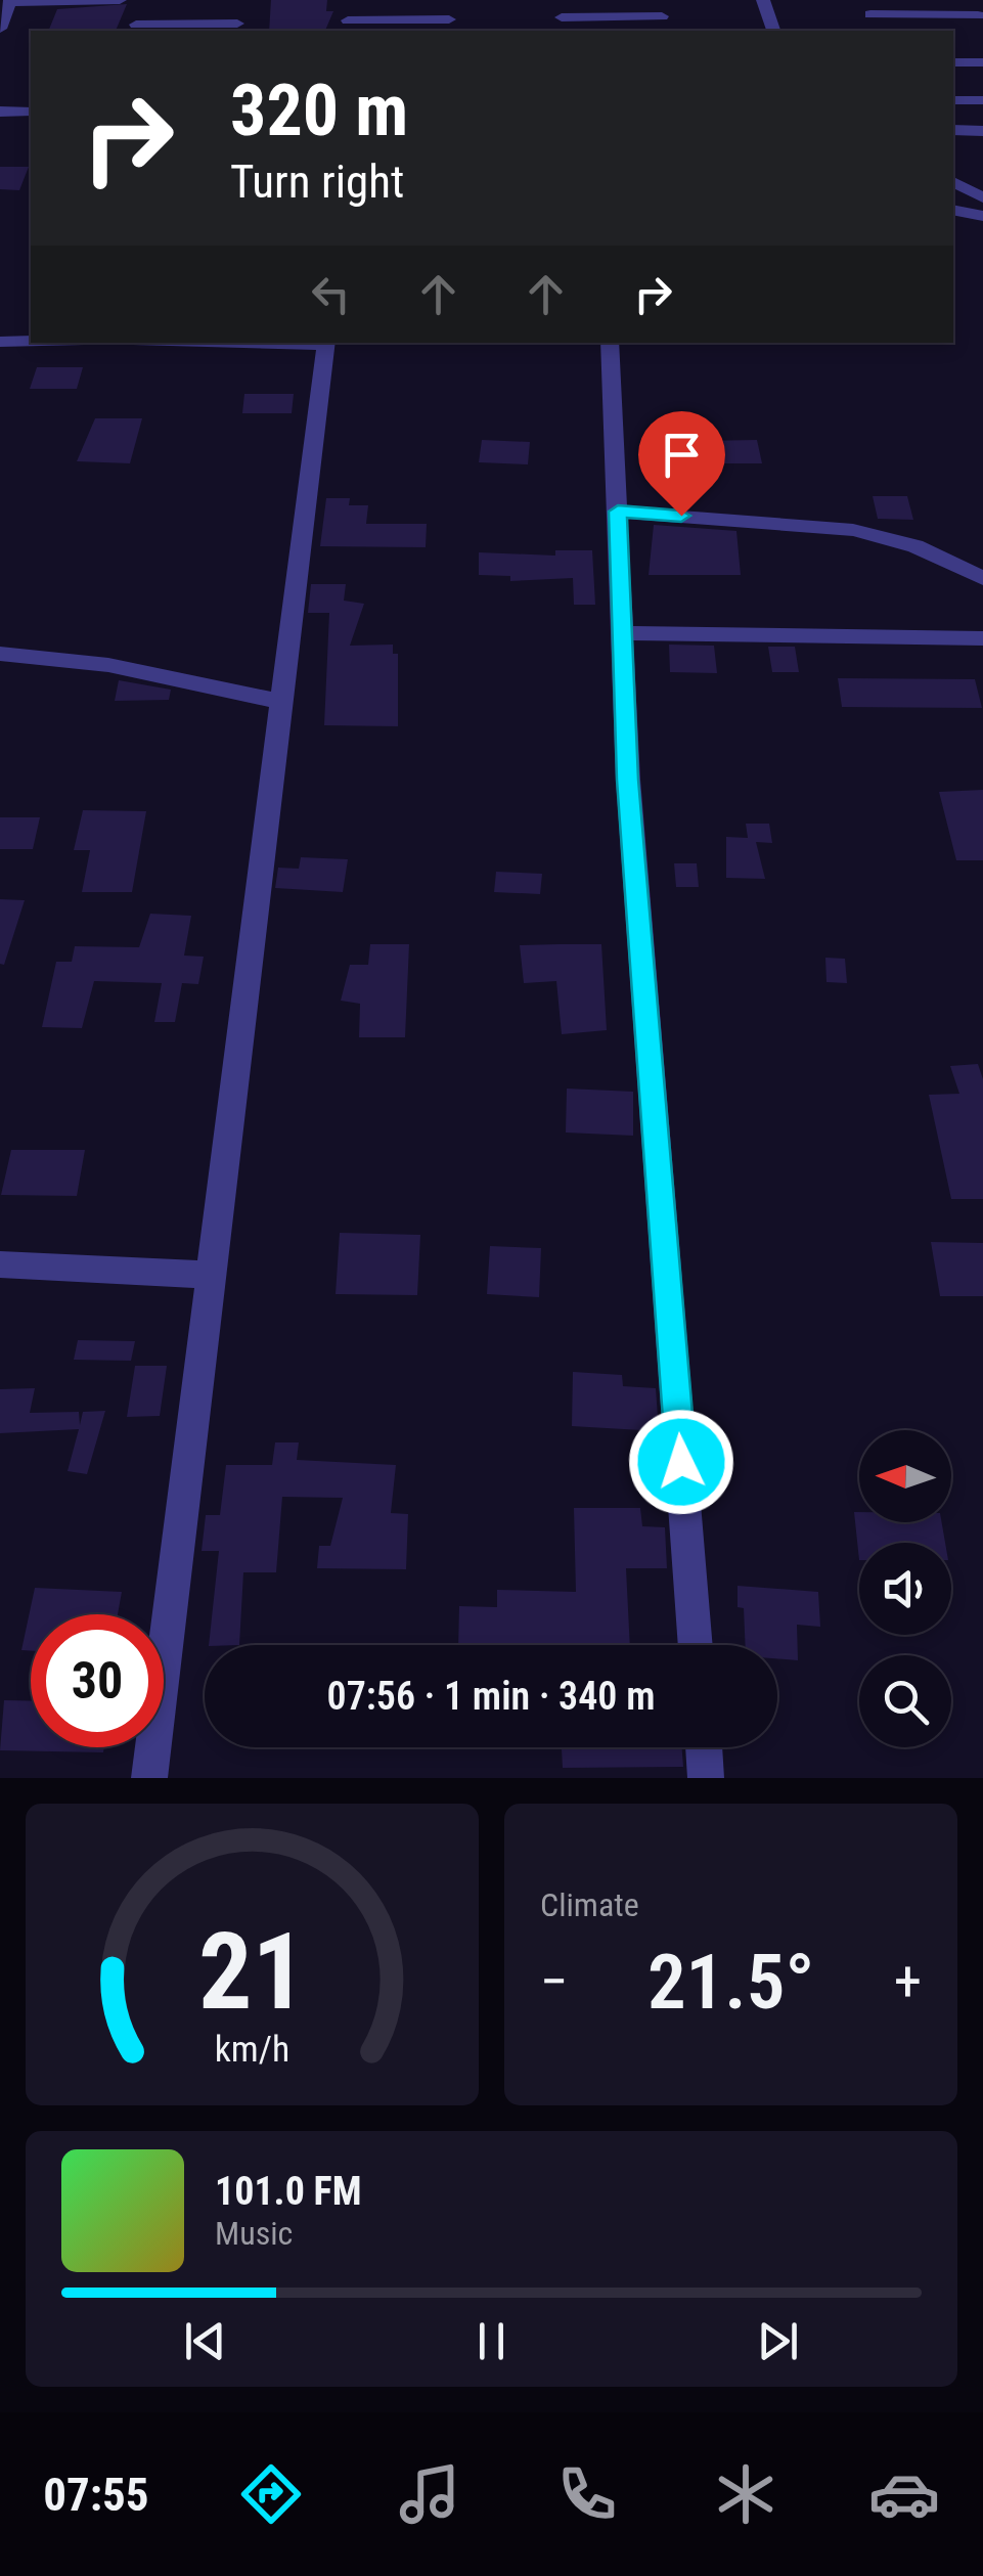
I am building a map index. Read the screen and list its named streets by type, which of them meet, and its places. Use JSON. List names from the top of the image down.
{
  "north": "left",
  "page": {
    "turn": ["320 m", "Turn right"],
    "limit": "30",
    "trip": "07:56 · 1 min · 340 m",
    "tile": "Climate",
    "heat": ["−", "21.5°", "+"],
    "song": ["101.0 FM", "Music"],
    "tabs": "07:55",
    "gauge": ["21", "km/h"]
  }
}
